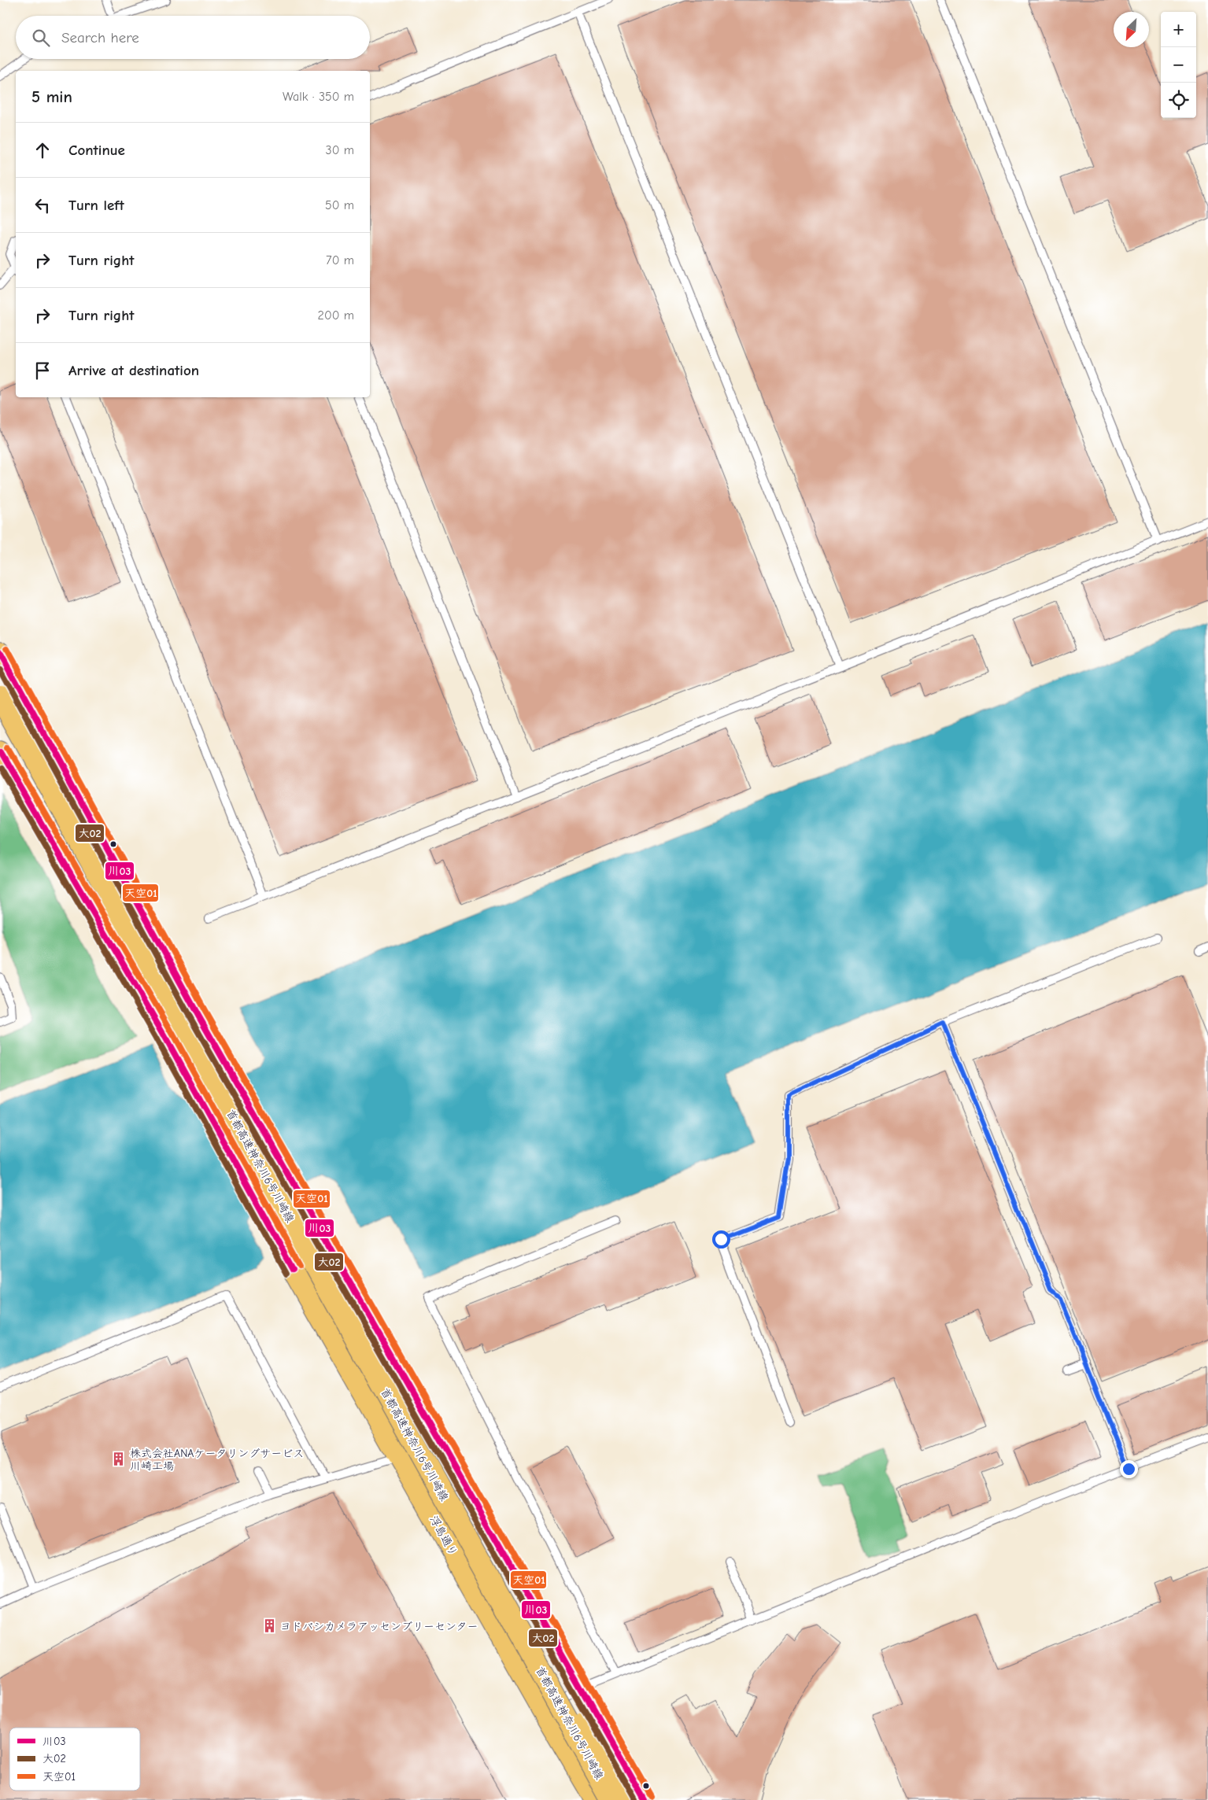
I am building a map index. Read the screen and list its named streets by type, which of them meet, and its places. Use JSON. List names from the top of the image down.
{
  "streets": {
    "highway": ["首都高速神奈川6号川崎線", "浮島通り"]
  },
  "crossings": [
    ["首都高速神奈川6号川崎線", "浮島通り"]
  ],
  "places": {
    "building": ["株式会社ANAケータリングサービス 川崎工場", "ヨドバシカメラアッセンブリーセンター"]
  },
  "lines": ["transit line 天空01", "transit line 川03", "transit line 大02"],
  "legend": ["川03", "大02", "天空01"],
  "north": "bottom left",
  "page": {
    "map_buttons": ["+", "−"],
    "search": "Search here",
    "heading": ["5 min", "Walk · 350 m"],
    "list": [
      ["Continue", "30 m"],
      ["Turn left", "50 m"],
      ["Turn right", "70 m"],
      ["Turn right", "200 m"],
      "Arrive at destination"
    ]
  }
}
